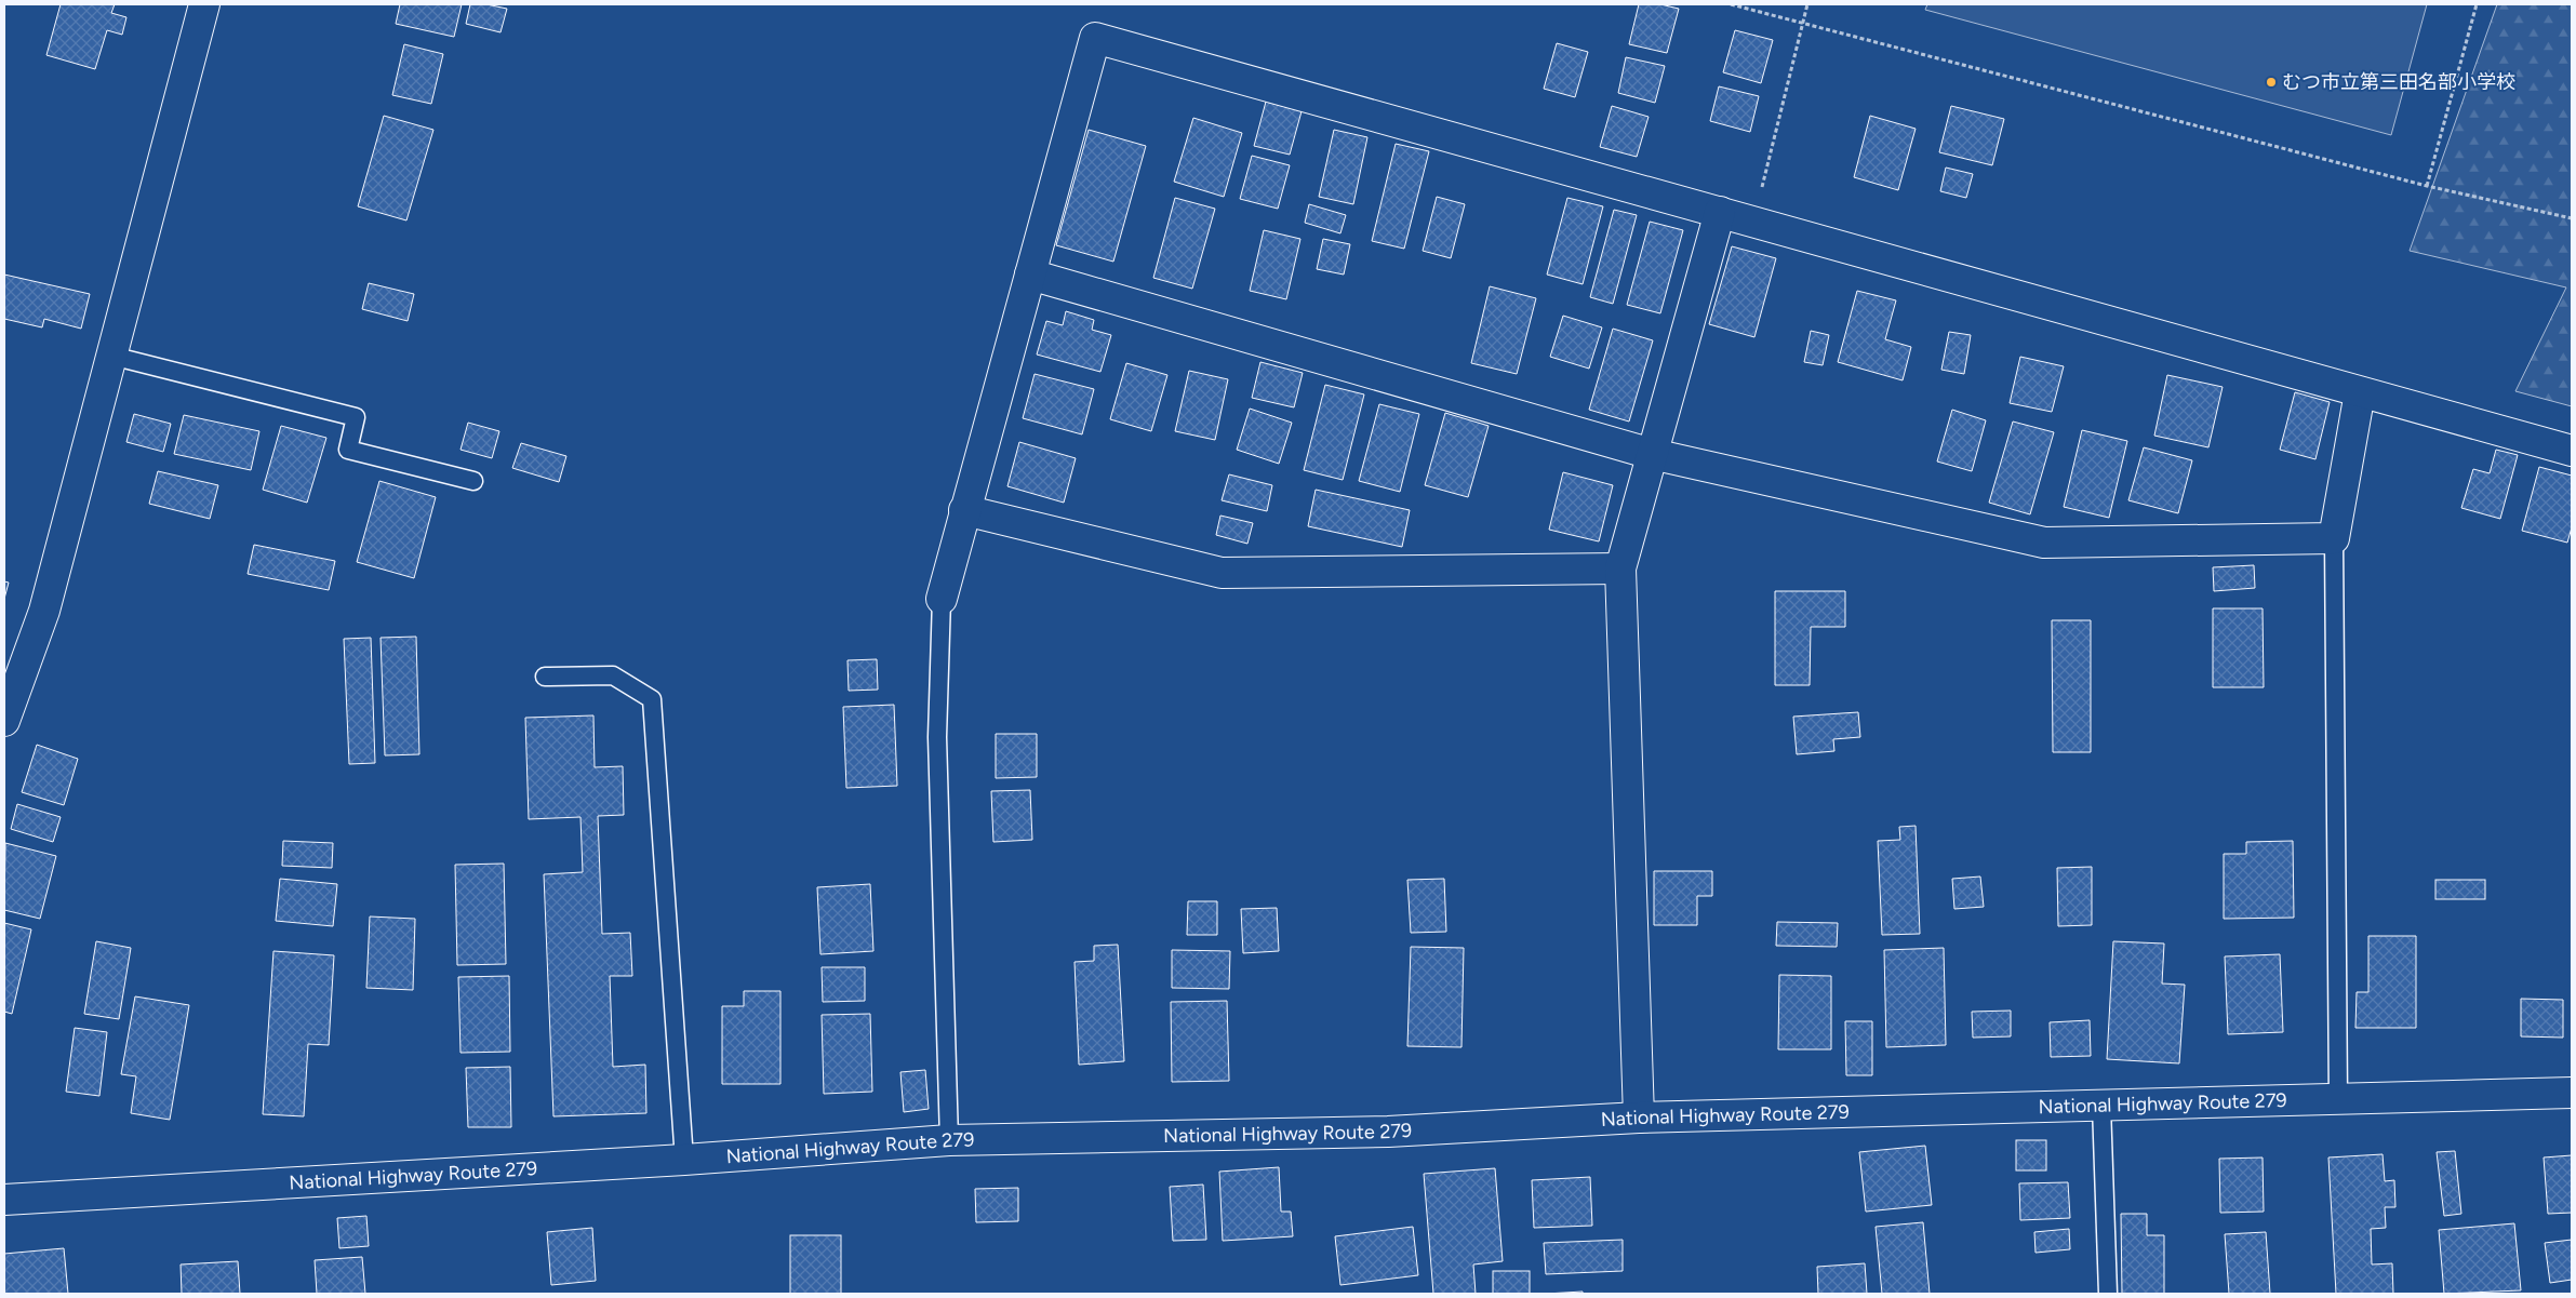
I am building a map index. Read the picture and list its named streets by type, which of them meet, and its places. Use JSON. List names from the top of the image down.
{
  "streets": {
    "main road": ["National Highway Route 279"]
  },
  "places": ["むつ市立第三田名部小学校"]
}
